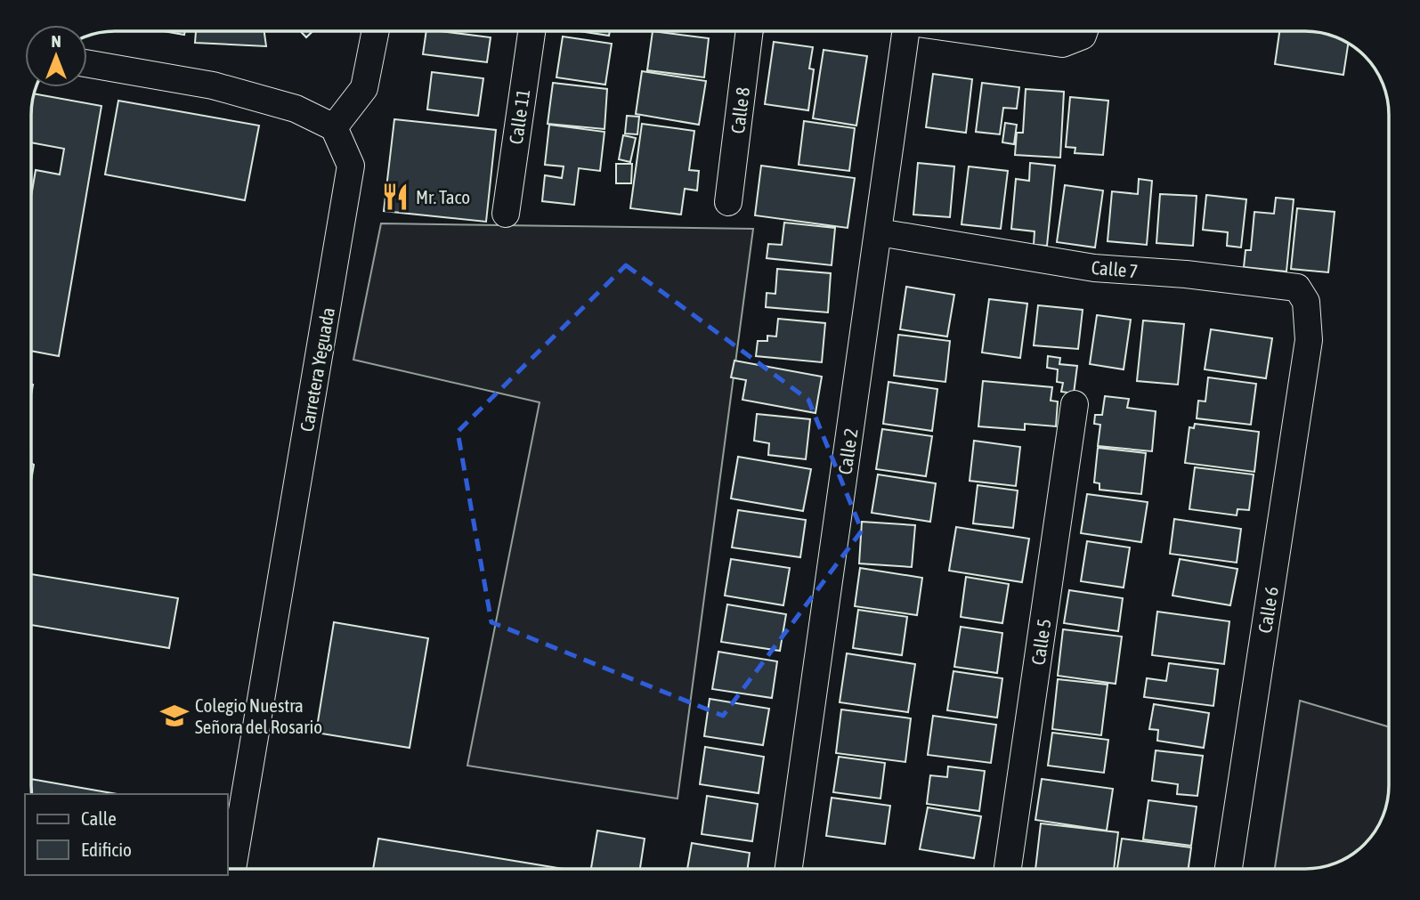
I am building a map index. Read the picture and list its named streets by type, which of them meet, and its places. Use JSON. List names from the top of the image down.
{
  "streets": {
    "street": [
      "Calle 8",
      "Calle 11",
      "Calle 7",
      "Carretera Yeguada",
      "Calle 2",
      "Calle 6",
      "Calle 5"
    ]
  },
  "crossings": [
    ["Calle 7", "Calle 2"],
    ["Calle 7", "Calle 6"]
  ],
  "places": {
    "restaurant": ["Mr. Taco"],
    "school or university": ["Colegio Nuestra Señora del Rosario"]
  },
  "legend": ["Calle", "Edificio"],
  "north": "top"
}
